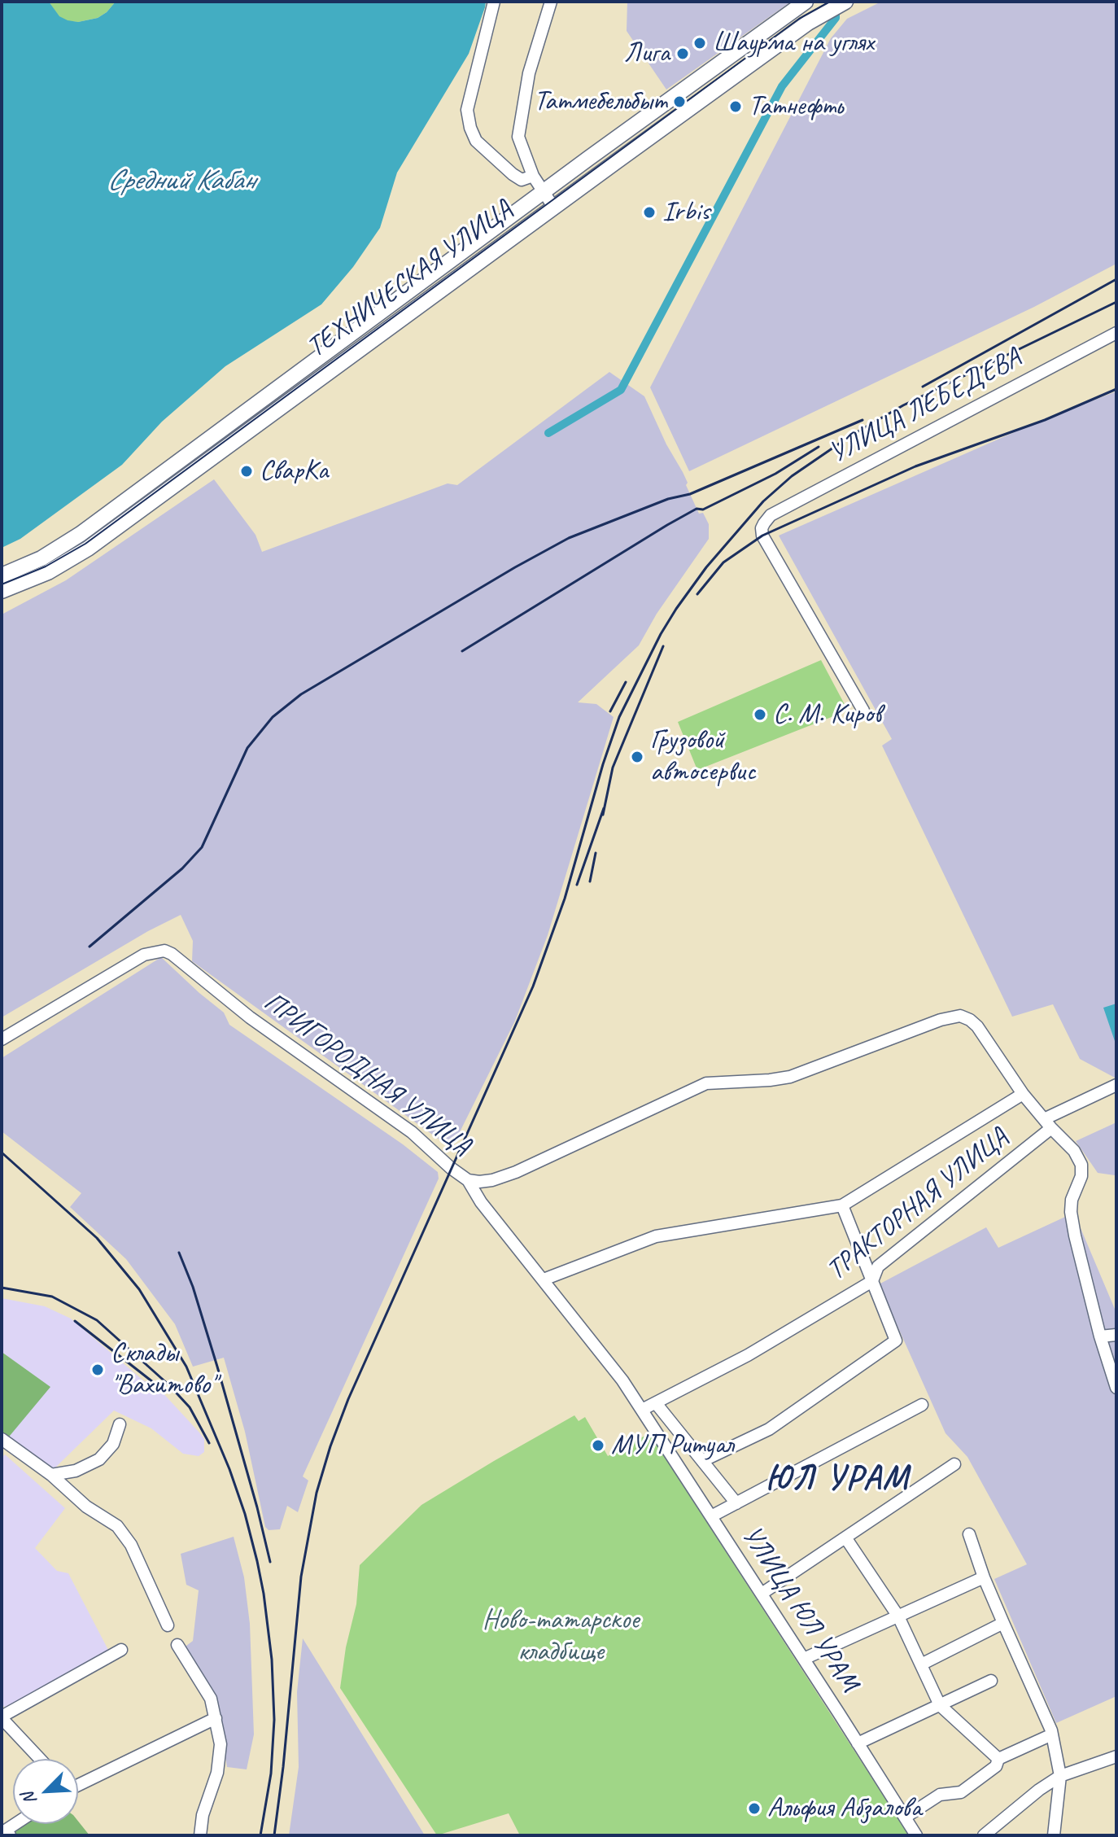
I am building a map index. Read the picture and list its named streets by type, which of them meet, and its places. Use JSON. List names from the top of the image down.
{
  "streets": {
    "main road": ["ТЕХНИЧЕСКАЯ УЛИЦА"],
    "street": [
      "УЛИЦА ЛЕБЕДЕВА",
      "ПРИГОРОДНАЯ УЛИЦА",
      "ТРАКТОРНАЯ УЛИЦА",
      "УЛИЦА ЮЛ УРАМ"
    ]
  },
  "crossings": [
    ["ПРИГОРОДНАЯ УЛИЦА", "ТРАКТОРНАЯ УЛИЦА"],
    ["ПРИГОРОДНАЯ УЛИЦА", "УЛИЦА ЮЛ УРАМ"],
    ["ТРАКТОРНАЯ УЛИЦА", "УЛИЦА ЮЛ УРАМ"]
  ],
  "districts": ["ЮЛ УРАМ"],
  "water": ["Средний Кабан"],
  "parks": ["Ново-татарское кладбище"],
  "places": [
    "Шаурма на углях",
    "Лига",
    "Татмебельбыт",
    "Татнефть",
    "Irbis",
    "СварКа",
    "С. М. Киров",
    "Грузовой автосервис",
    "Склады \"Вахитово\"",
    "МУП Ритуал",
    "Альфия Абзалова"
  ],
  "north": "bottom left"
}
